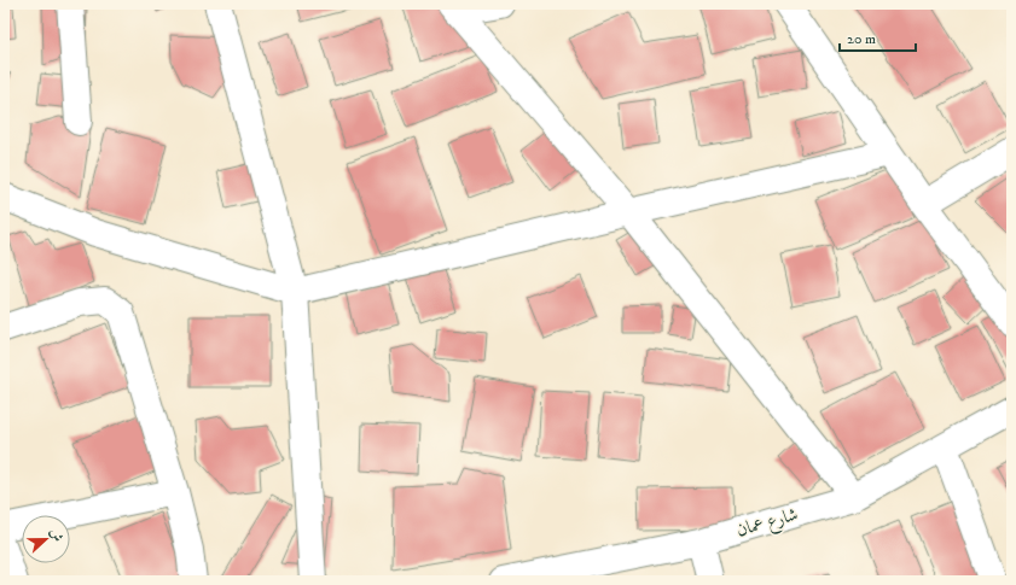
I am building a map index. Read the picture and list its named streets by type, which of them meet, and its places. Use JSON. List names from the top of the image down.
{
  "streets": {
    "street": ["شارع عمان"]
  },
  "scale_bar": "20 m",
  "north": "right"
}
